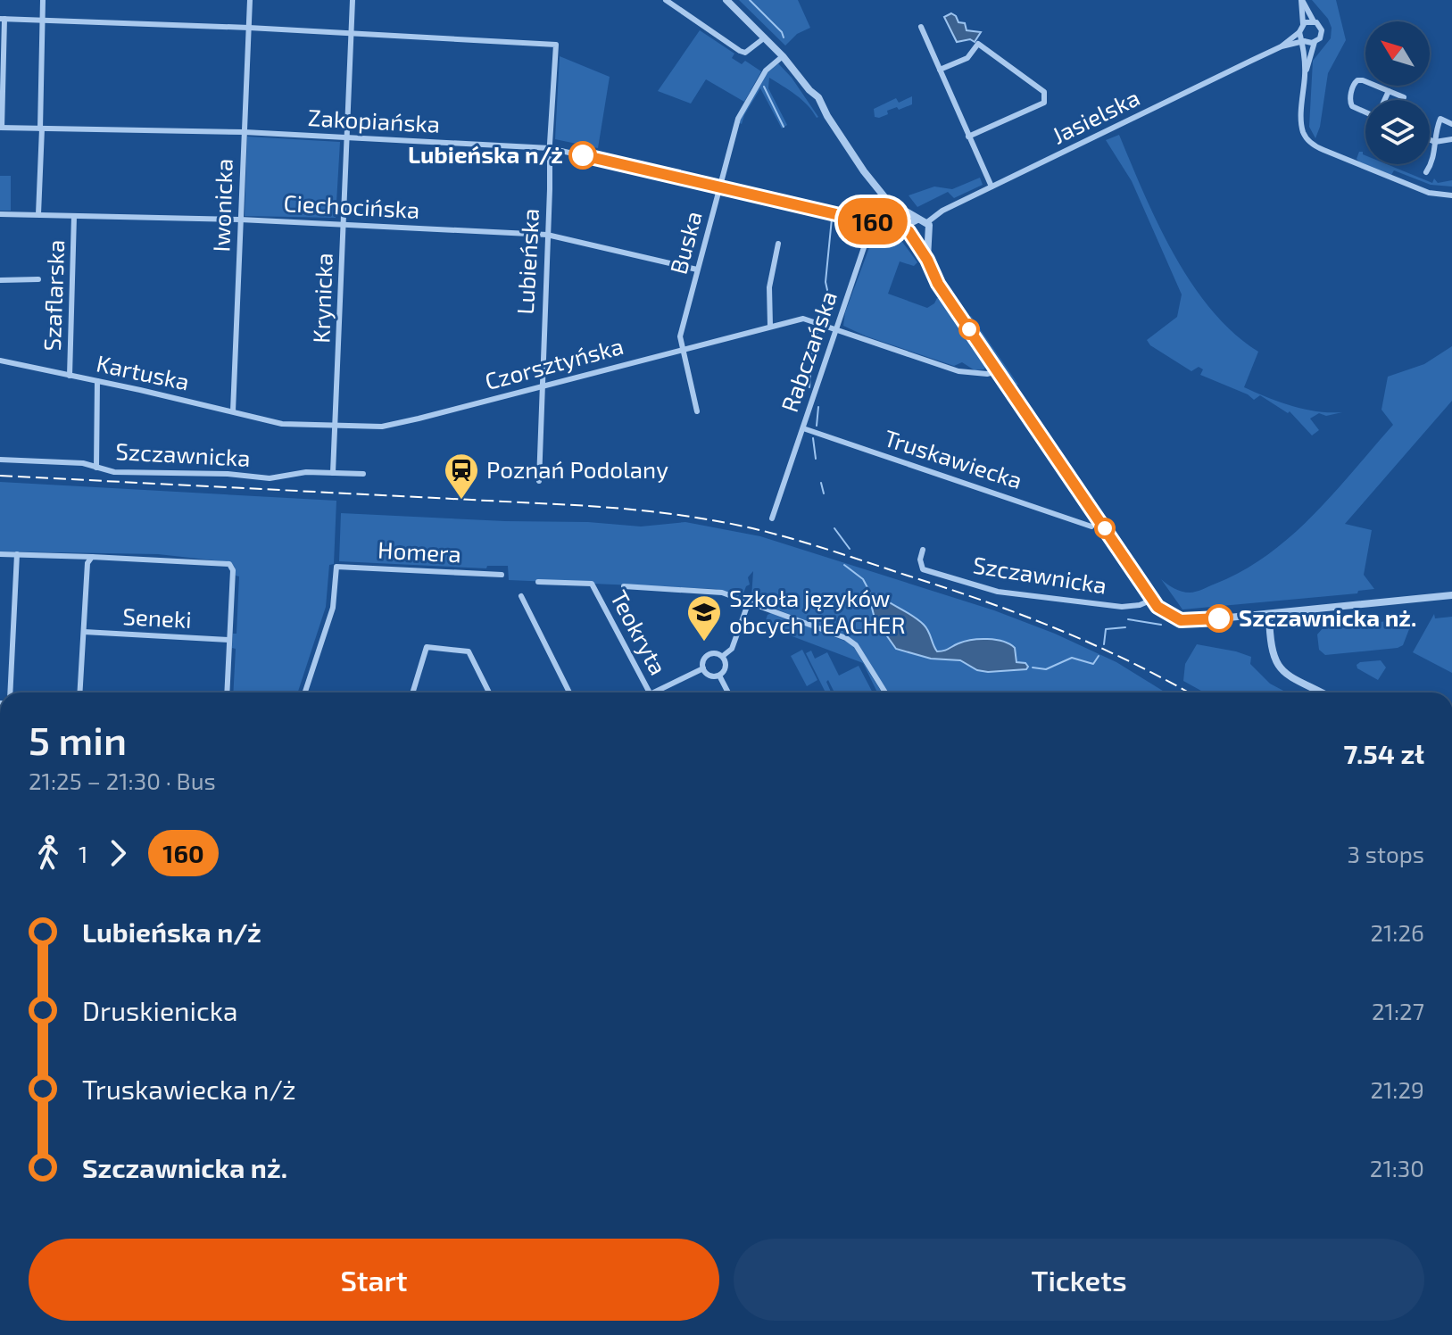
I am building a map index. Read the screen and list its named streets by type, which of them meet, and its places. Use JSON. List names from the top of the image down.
{
  "streets": {
    "street": [
      "Jasielska",
      "Zakopiańska",
      "Iwonicka",
      "Ciechocińska",
      "Buska",
      "Lubieńska",
      "Szaflarska",
      "Krynicka",
      "Rabczańska",
      "Czorsztyńska",
      "Kartuska",
      "Szczawnicka",
      "Truskawiecka",
      "Homera",
      "Seneki",
      "Teokryta"
    ]
  },
  "crossings": [
    ["Jasielska", "Zakopiańska"],
    ["Zakopiańska", "Iwonicka"],
    ["Zakopiańska", "Buska"],
    ["Zakopiańska", "Lubieńska"],
    ["Zakopiańska", "Krynicka"],
    ["Zakopiańska", "Rabczańska"],
    ["Iwonicka", "Ciechocińska"],
    ["Iwonicka", "Kartuska"],
    ["Ciechocińska", "Buska"],
    ["Ciechocińska", "Lubieńska"],
    ["Ciechocińska", "Szaflarska"],
    ["Ciechocińska", "Krynicka"],
    ["Buska", "Czorsztyńska"],
    ["Lubieńska", "Krynicka"],
    ["Lubieńska", "Czorsztyńska"],
    ["Szaflarska", "Kartuska"],
    ["Krynicka", "Czorsztyńska"],
    ["Krynicka", "Szczawnicka"],
    ["Rabczańska", "Czorsztyńska"],
    ["Rabczańska", "Truskawiecka"],
    ["Czorsztyńska", "Kartuska"]
  ],
  "places": {
    "other": ["Lubieńska n/ż", "Szczawnicka nż."],
    "station": ["Poznań Podolany"],
    "school or university": ["Szkoła języków obcych TEACHER"]
  },
  "lines": ["bus line 160"],
  "north": "top left",
  "page": {
    "on_map": "160",
    "heading": ["5 min", "21:25 – 21:30 · Bus", "7.54 zł"],
    "legs": ["1", "160", "3 stops"],
    "list": [
      {
        "name": "Lubieńska n/ż",
        "value": "21:26"
      },
      {
        "name": "Druskienicka",
        "value": "21:27"
      },
      {
        "name": "Truskawiecka n/ż",
        "value": "21:29"
      },
      {
        "name": "Szczawnicka nż.",
        "value": "21:30"
      }
    ],
    "buttons": ["Start", "Tickets"]
  }
}
